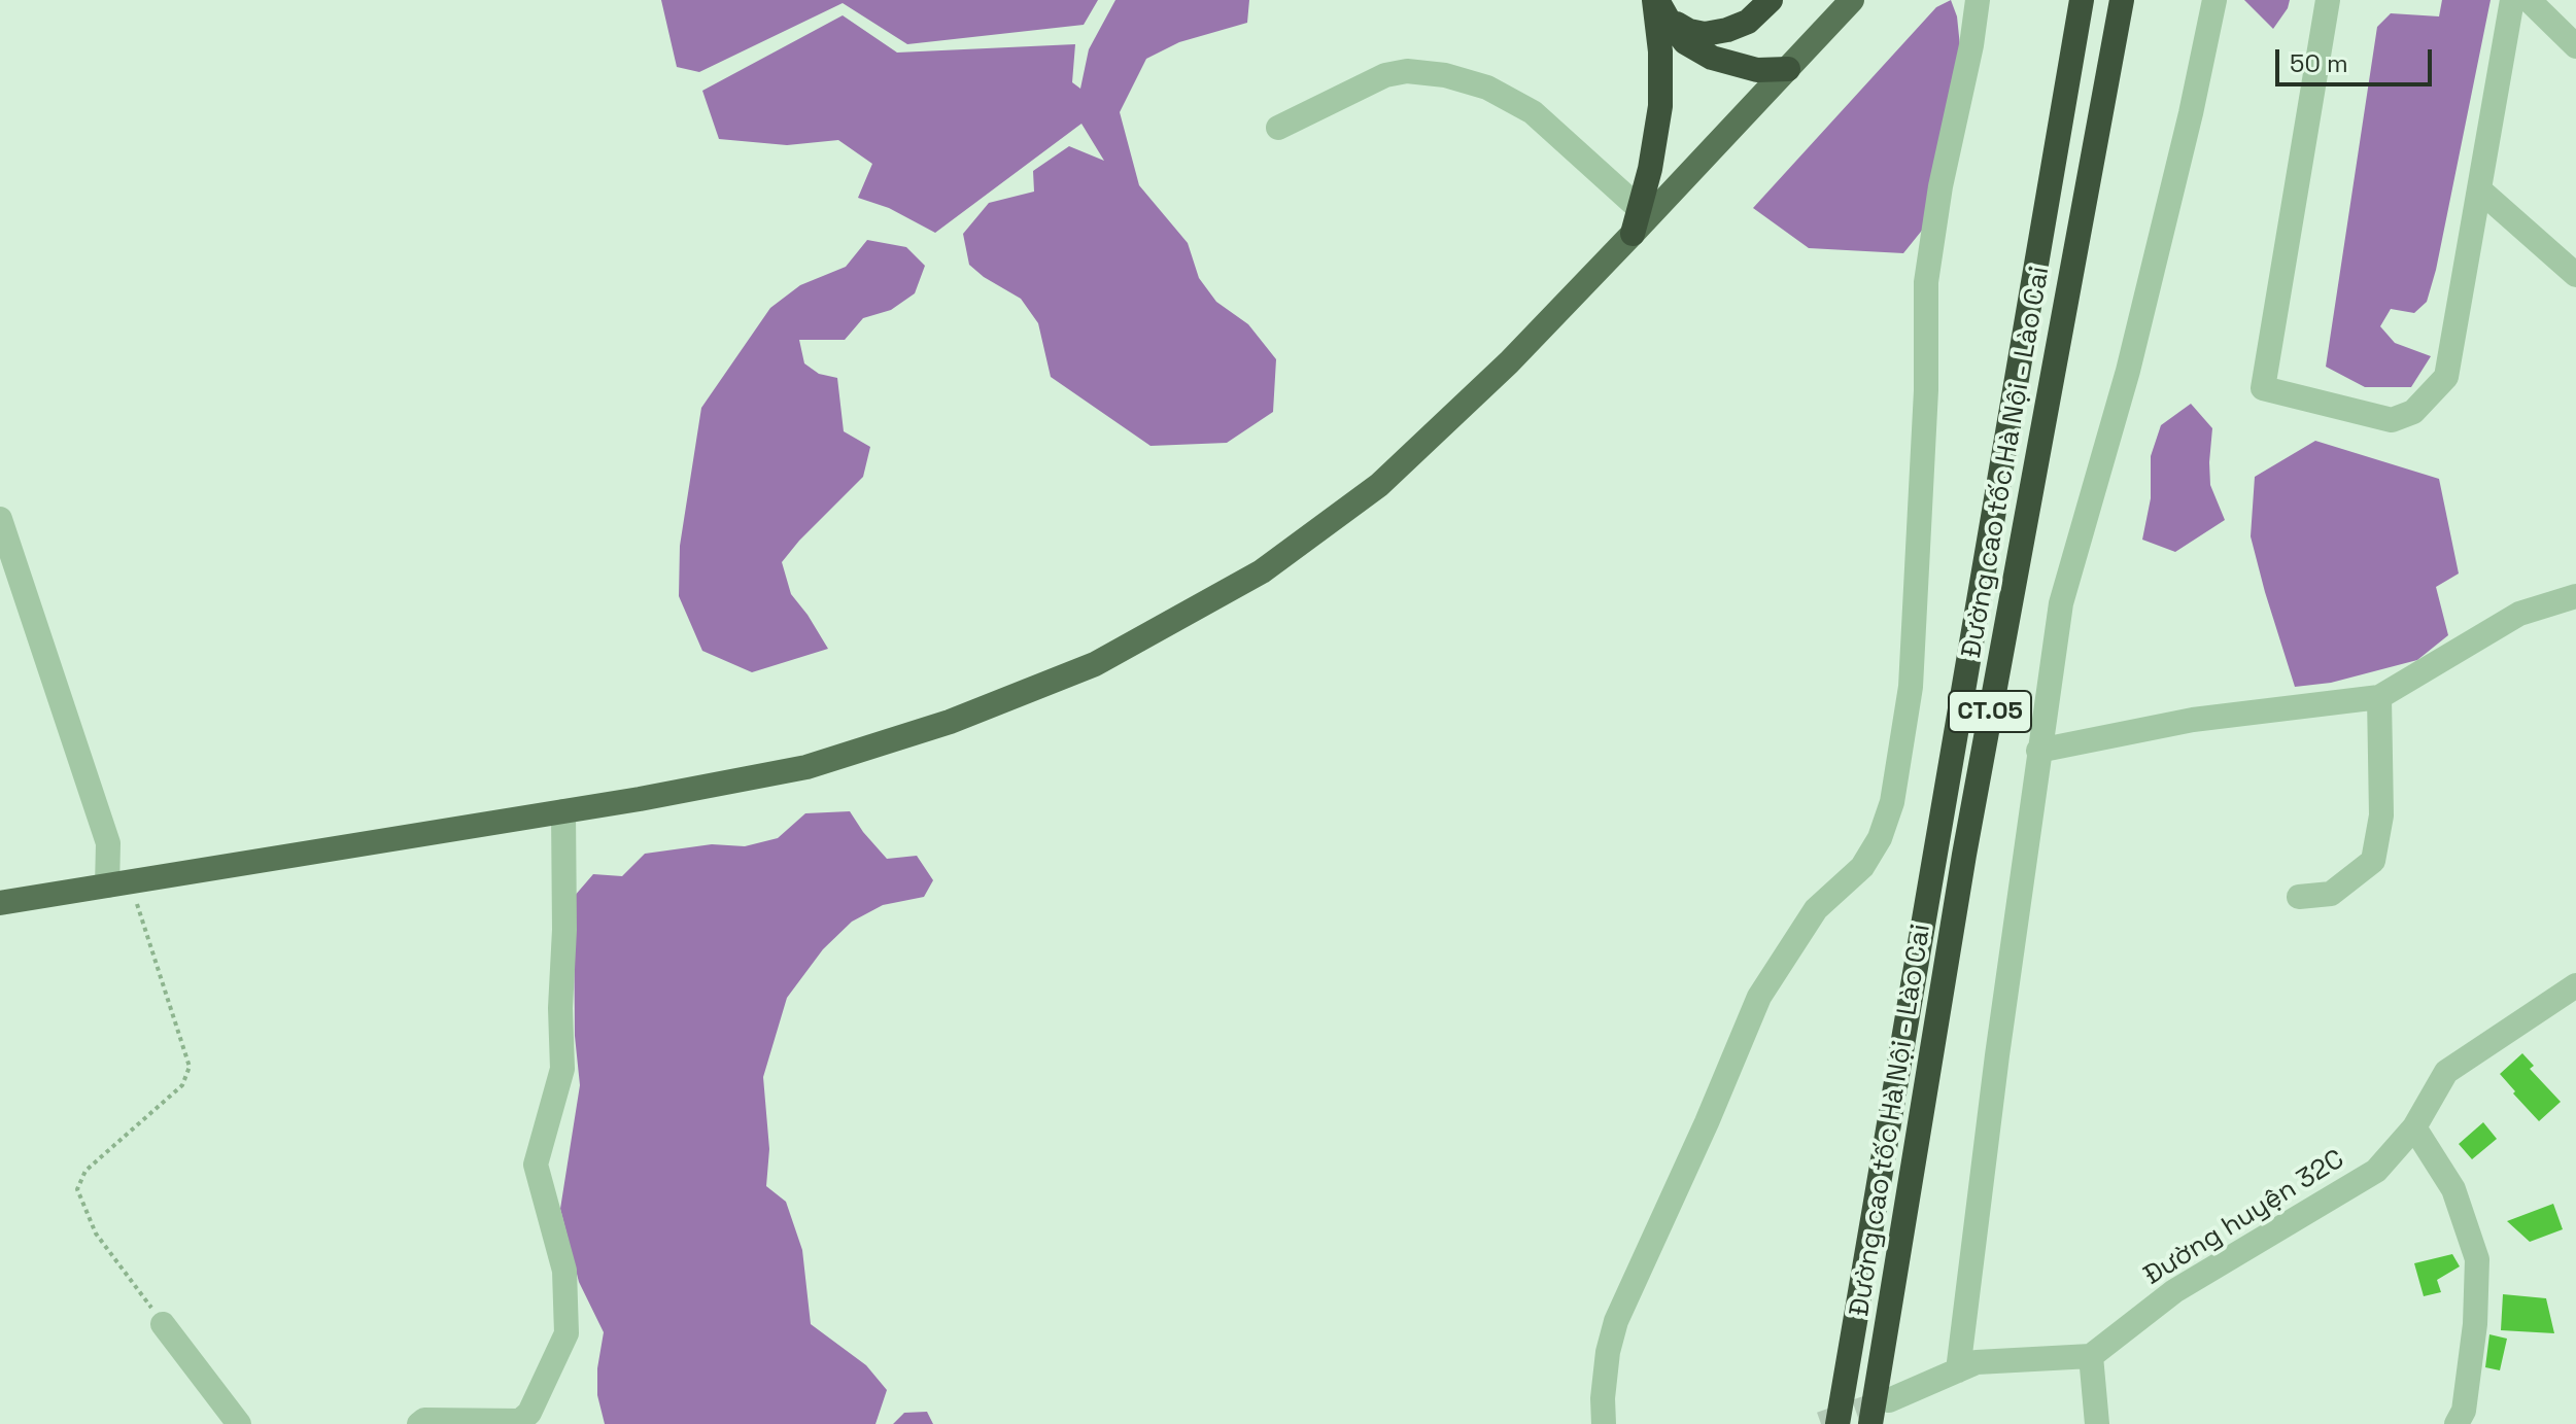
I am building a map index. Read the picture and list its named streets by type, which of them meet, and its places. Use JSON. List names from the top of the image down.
{
  "streets": {
    "highway": ["Đường cao tốc Hà Nội - Lào Cai", "CT.05"],
    "street": ["Đường huyện 32C"]
  },
  "scale_bar": "50 m"
}
